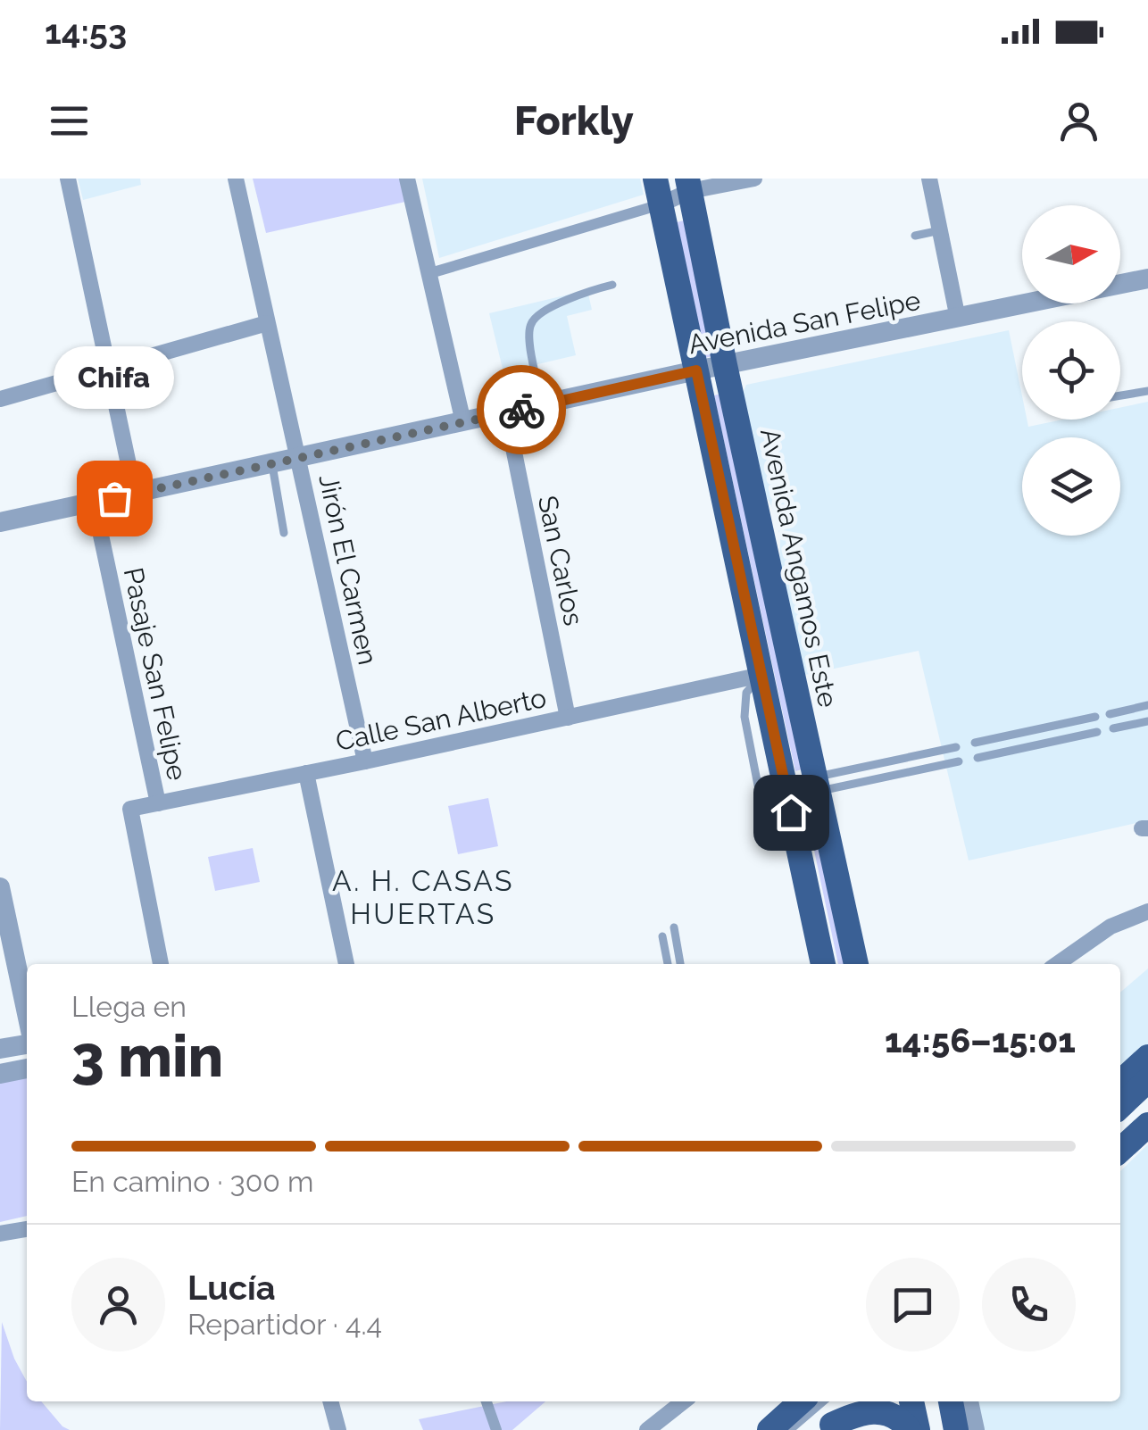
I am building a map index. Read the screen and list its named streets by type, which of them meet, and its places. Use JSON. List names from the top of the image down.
{
  "streets": {
    "main road": ["Avenida Angamos Este"],
    "street": [
      "Avenida San Felipe",
      "San Carlos",
      "Jirón El Carmen",
      "Pasaje San Felipe",
      "Calle San Alberto"
    ]
  },
  "crossings": [
    ["Avenida San Felipe", "San Carlos"],
    ["Avenida San Felipe", "Avenida Angamos Este"],
    ["Avenida San Felipe", "Jirón El Carmen"],
    ["Avenida San Felipe", "Pasaje San Felipe"],
    ["San Carlos", "Calle San Alberto"],
    ["Jirón El Carmen", "Calle San Alberto"],
    ["Pasaje San Felipe", "Calle San Alberto"]
  ],
  "districts": ["A. H. CASAS HUERTAS"],
  "places": ["Chifa"],
  "north": "right",
  "page": {
    "status": "14:53",
    "header": "Forkly",
    "bubble": "Chifa",
    "heading": ["3 min", "Llega en", "14:56–15:01"],
    "panel": ["Lucía", "Repartidor · 4.4"],
    "bar": "En camino · 300 m"
  }
}
